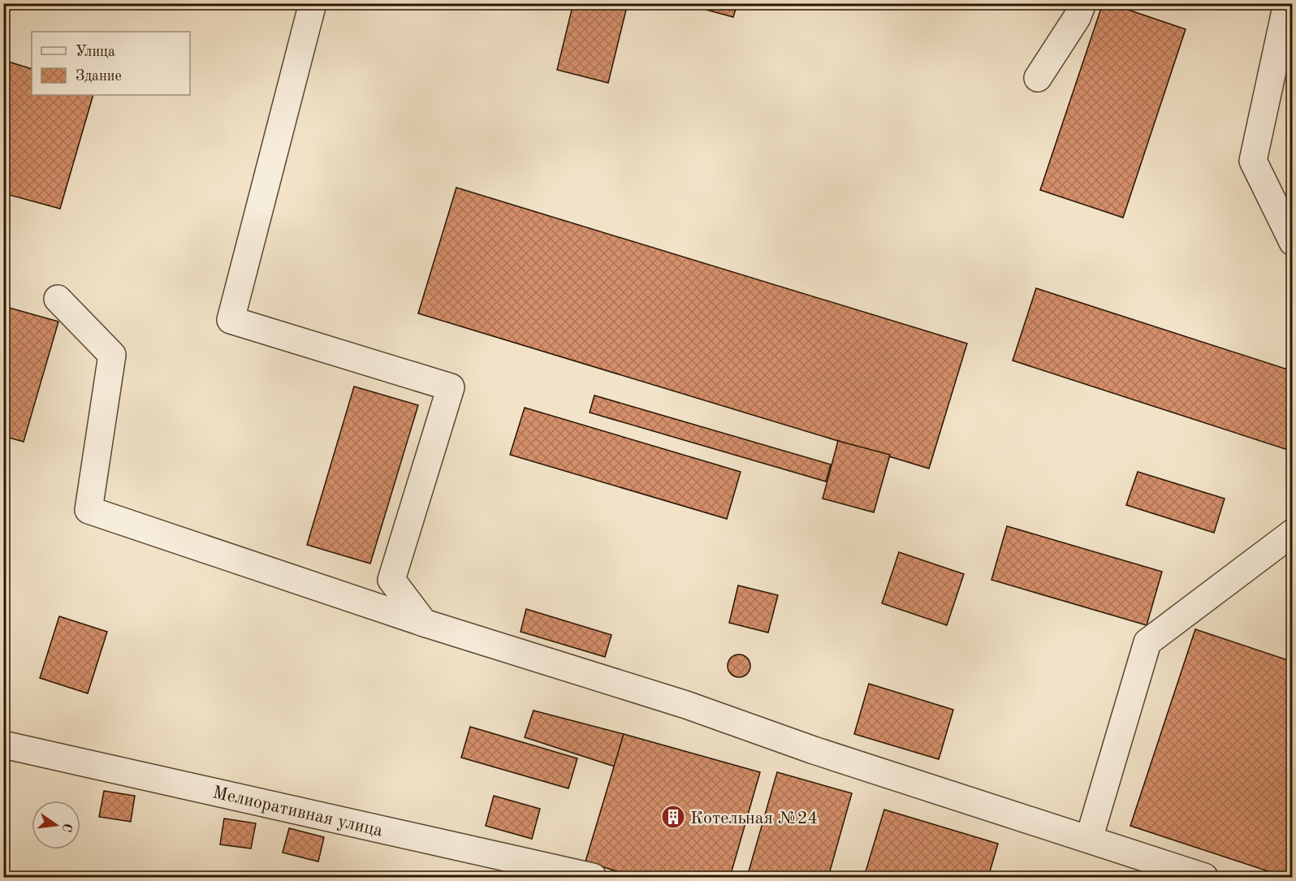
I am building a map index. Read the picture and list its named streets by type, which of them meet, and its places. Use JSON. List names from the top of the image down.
{
  "streets": {
    "street": ["Мелиоративная улица"]
  },
  "places": {
    "building": ["Котельная №24"]
  },
  "legend": ["Улица", "Здание"],
  "north": "right"
}
